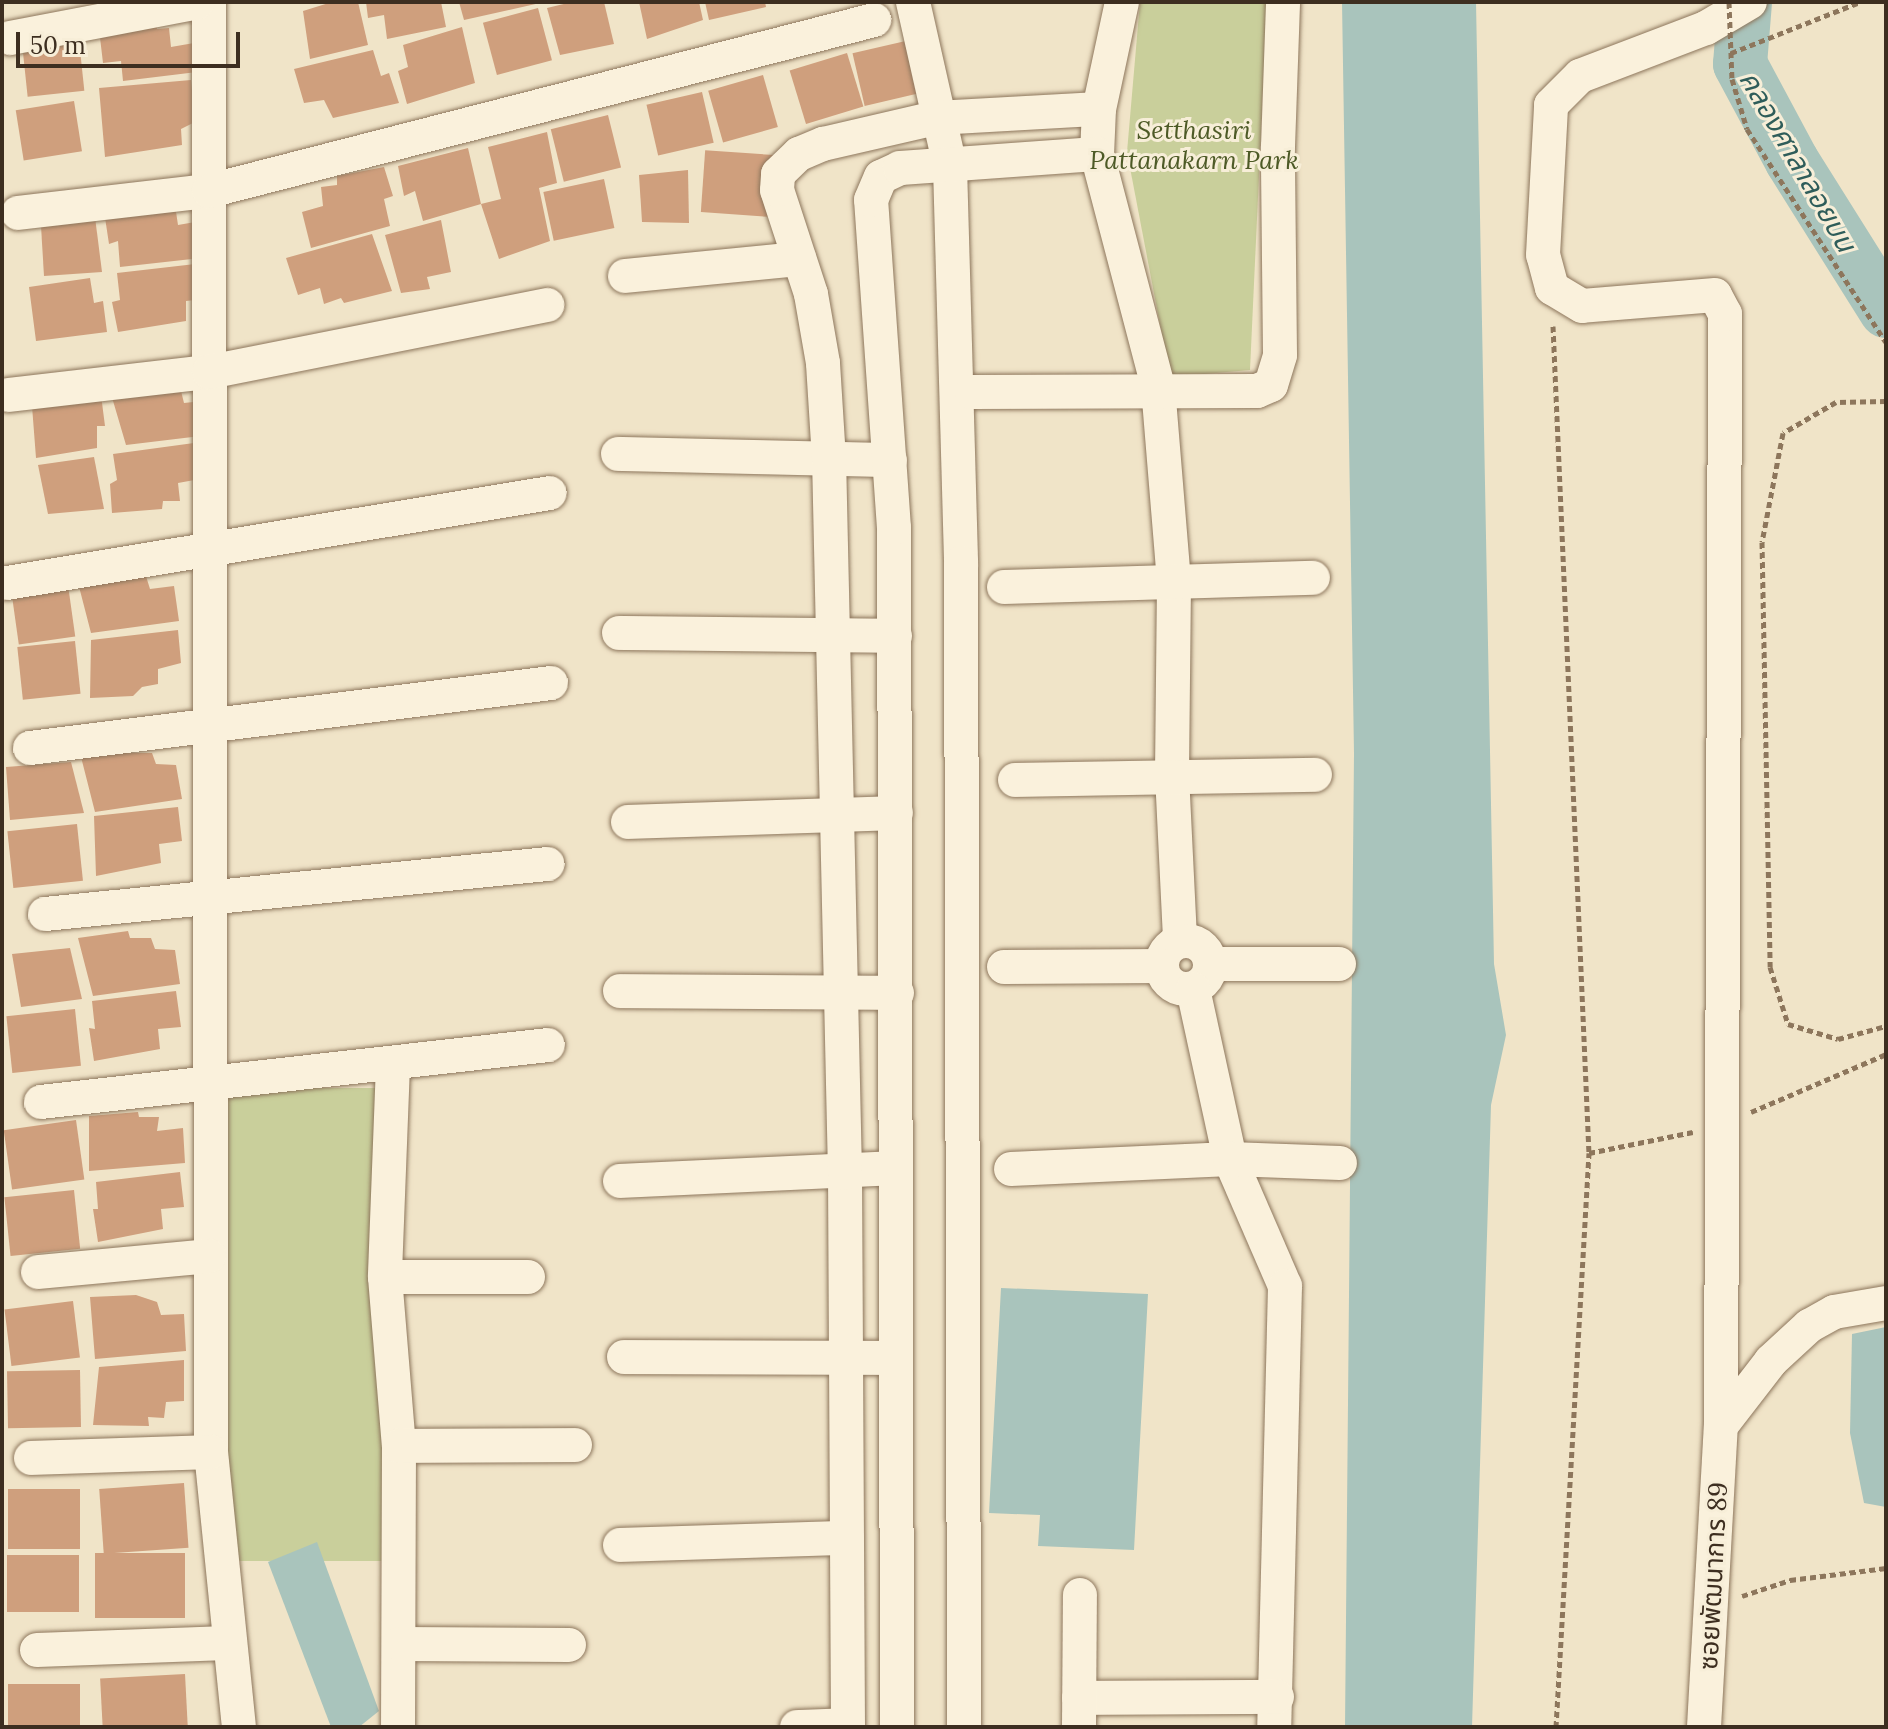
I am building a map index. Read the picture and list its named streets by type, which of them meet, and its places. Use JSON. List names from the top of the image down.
{
  "streets": {
    "street": ["ซอยพัฒนาการ 89"]
  },
  "water": ["คลองศาลาลอยบน"],
  "parks": ["Setthasiri Pattanakarn Park"],
  "scale_bar": "50 m"
}
